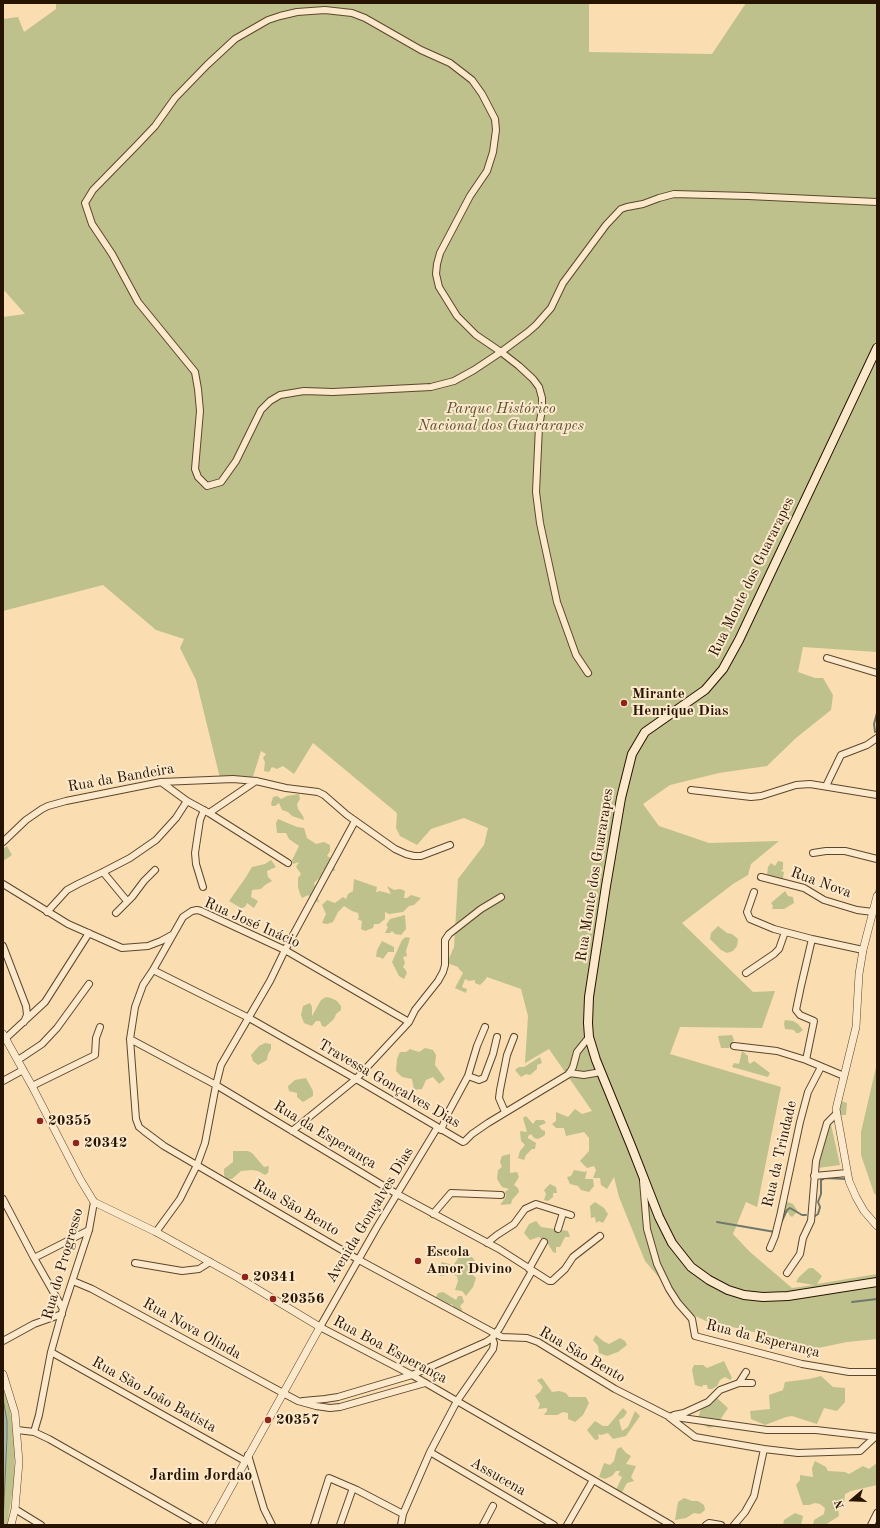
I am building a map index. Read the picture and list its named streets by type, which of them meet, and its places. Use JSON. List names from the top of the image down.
{
  "streets": {
    "main road": ["Rua Monte dos Guararapes"],
    "street": [
      "Rua da Bandeira",
      "Rua Nova",
      "Rua José Inácio",
      "Travessa Gonçalves Dias",
      "Rua da Esperança",
      "Rua da Trindade",
      "Rua São Bento",
      "Avenida Gonçalves Dias",
      "Rua do Progresso",
      "Rua Nova Olinda",
      "Rua Boa Esperança",
      "Rua São João Batista",
      "Assucena"
    ]
  },
  "crossings": [
    ["Rua Monte dos Guararapes", "Rua da Esperança"],
    ["Rua José Inácio", "Rua São Bento"],
    ["Travessa Gonçalves Dias", "Rua São Bento"],
    ["Travessa Gonçalves Dias", "Avenida Gonçalves Dias"],
    ["Rua da Esperança", "Rua São Bento"],
    ["Rua da Esperança", "Avenida Gonçalves Dias"],
    ["Rua São Bento", "Avenida Gonçalves Dias"],
    ["Rua São Bento", "Rua Nova Olinda"],
    ["Avenida Gonçalves Dias", "Rua Nova Olinda"],
    ["Avenida Gonçalves Dias", "Rua Boa Esperança"],
    ["Avenida Gonçalves Dias", "Rua São João Batista"],
    ["Rua do Progresso", "Rua Nova Olinda"],
    ["Rua do Progresso", "Rua Boa Esperança"],
    ["Rua do Progresso", "Rua São João Batista"],
    ["Rua Nova Olinda", "Rua Boa Esperança"]
  ],
  "districts": ["Jardim Jordao"],
  "parks": ["Parque Histórico Nacional dos Guararapes"],
  "places": [
    "Mirante Henrique Dias",
    "20355",
    "20342",
    "Escola Amor Divino",
    "20341",
    "20356",
    "20357"
  ],
  "north": "left"
}
